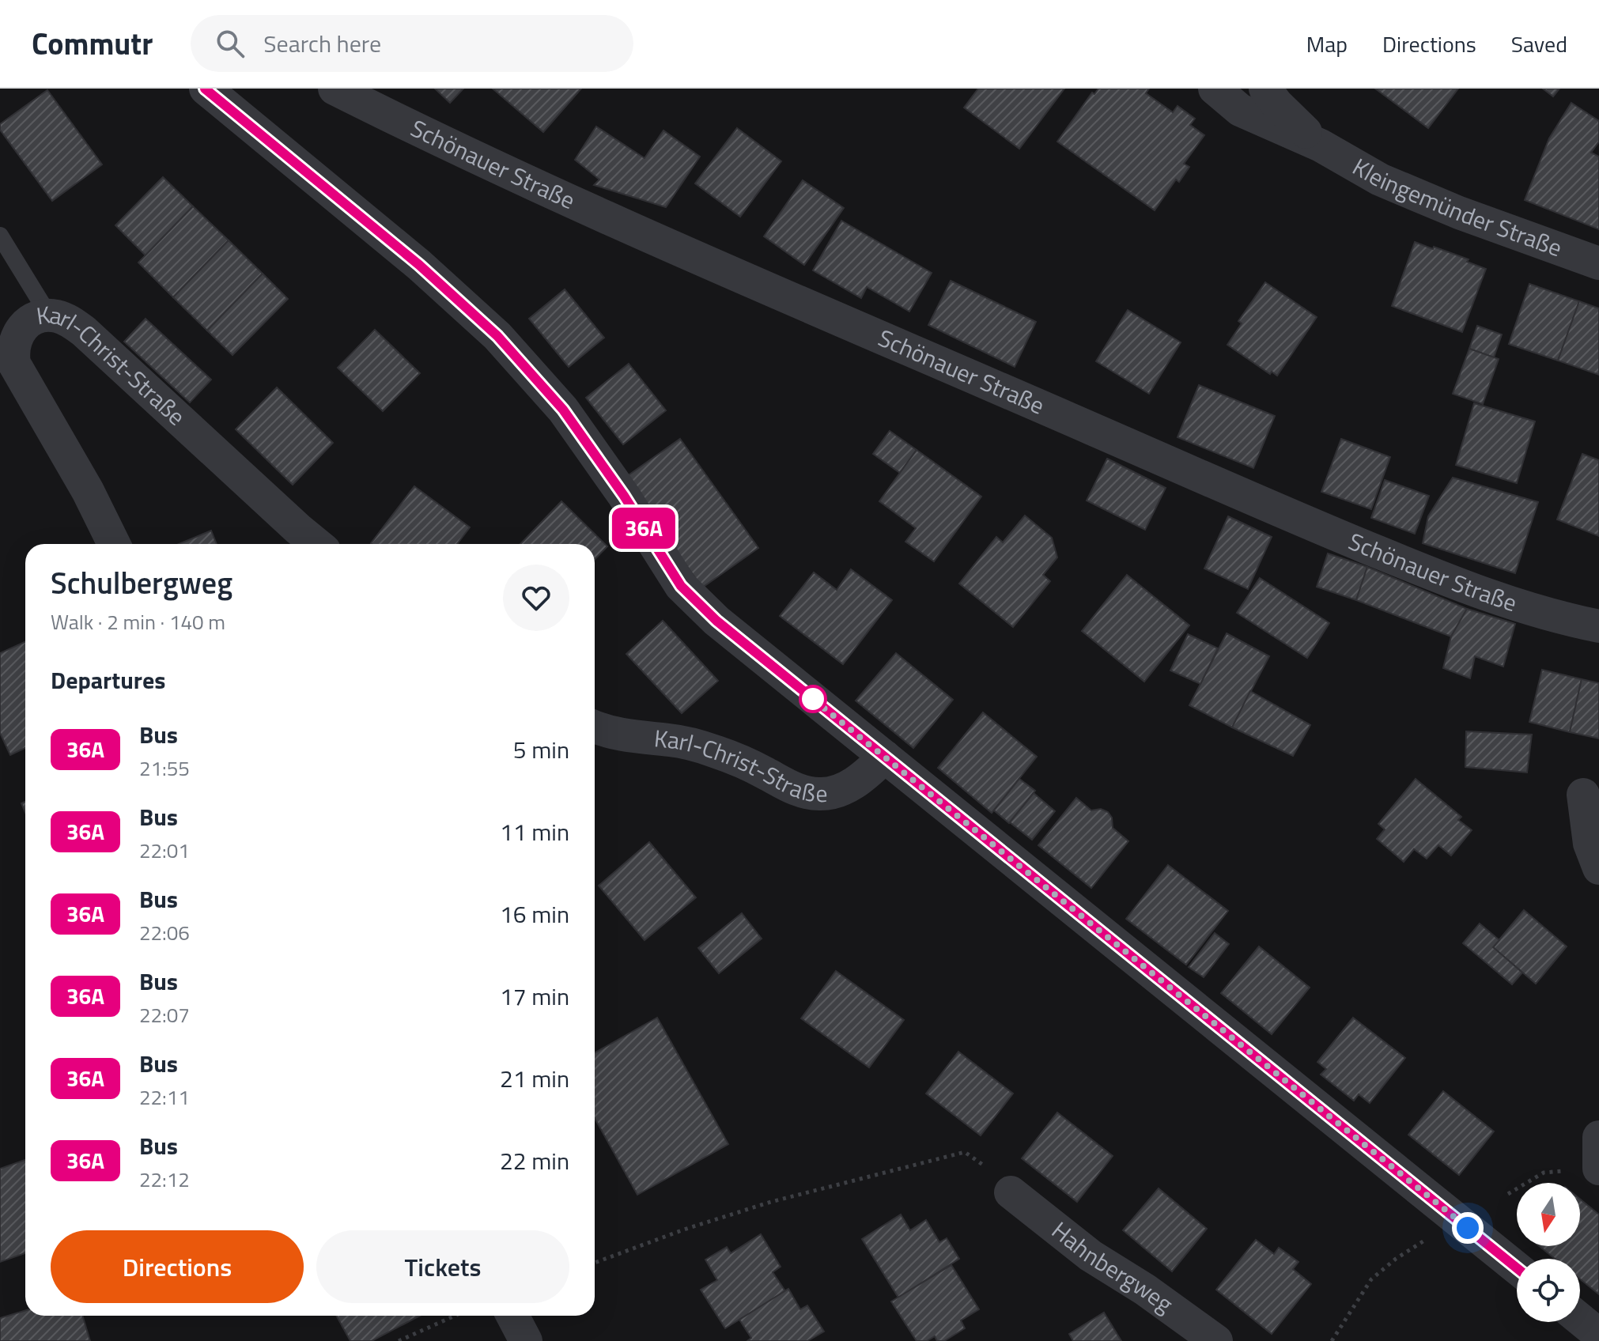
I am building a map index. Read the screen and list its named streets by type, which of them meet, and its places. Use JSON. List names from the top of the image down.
{
  "streets": {
    "street": [
      "Schönauer Straße",
      "Kleingemünder Straße",
      "Karl-Christ-Straße",
      "Hahnbergweg"
    ]
  },
  "lines": ["bus line 36A"],
  "north": "bottom",
  "page": {
    "header": "Commutr",
    "search": "Search here",
    "nav": ["Map", "Directions", "Saved"],
    "on_map": "36A",
    "heading": [
      ["Schulbergweg", "Walk · 2 min · 140 m"],
      "Departures"
    ],
    "list": [
      {
        "mark": "36A",
        "name": "Bus",
        "note": "21:55",
        "value": "5 min"
      },
      {
        "mark": "36A",
        "name": "Bus",
        "note": "22:01",
        "value": "11 min"
      },
      {
        "mark": "36A",
        "name": "Bus",
        "note": "22:06",
        "value": "16 min"
      },
      {
        "mark": "36A",
        "name": "Bus",
        "note": "22:07",
        "value": "17 min"
      },
      {
        "mark": "36A",
        "name": "Bus",
        "note": "22:11",
        "value": "21 min"
      },
      {
        "mark": "36A",
        "name": "Bus",
        "note": "22:12",
        "value": "22 min"
      }
    ],
    "buttons": ["Directions", "Tickets"]
  }
}
